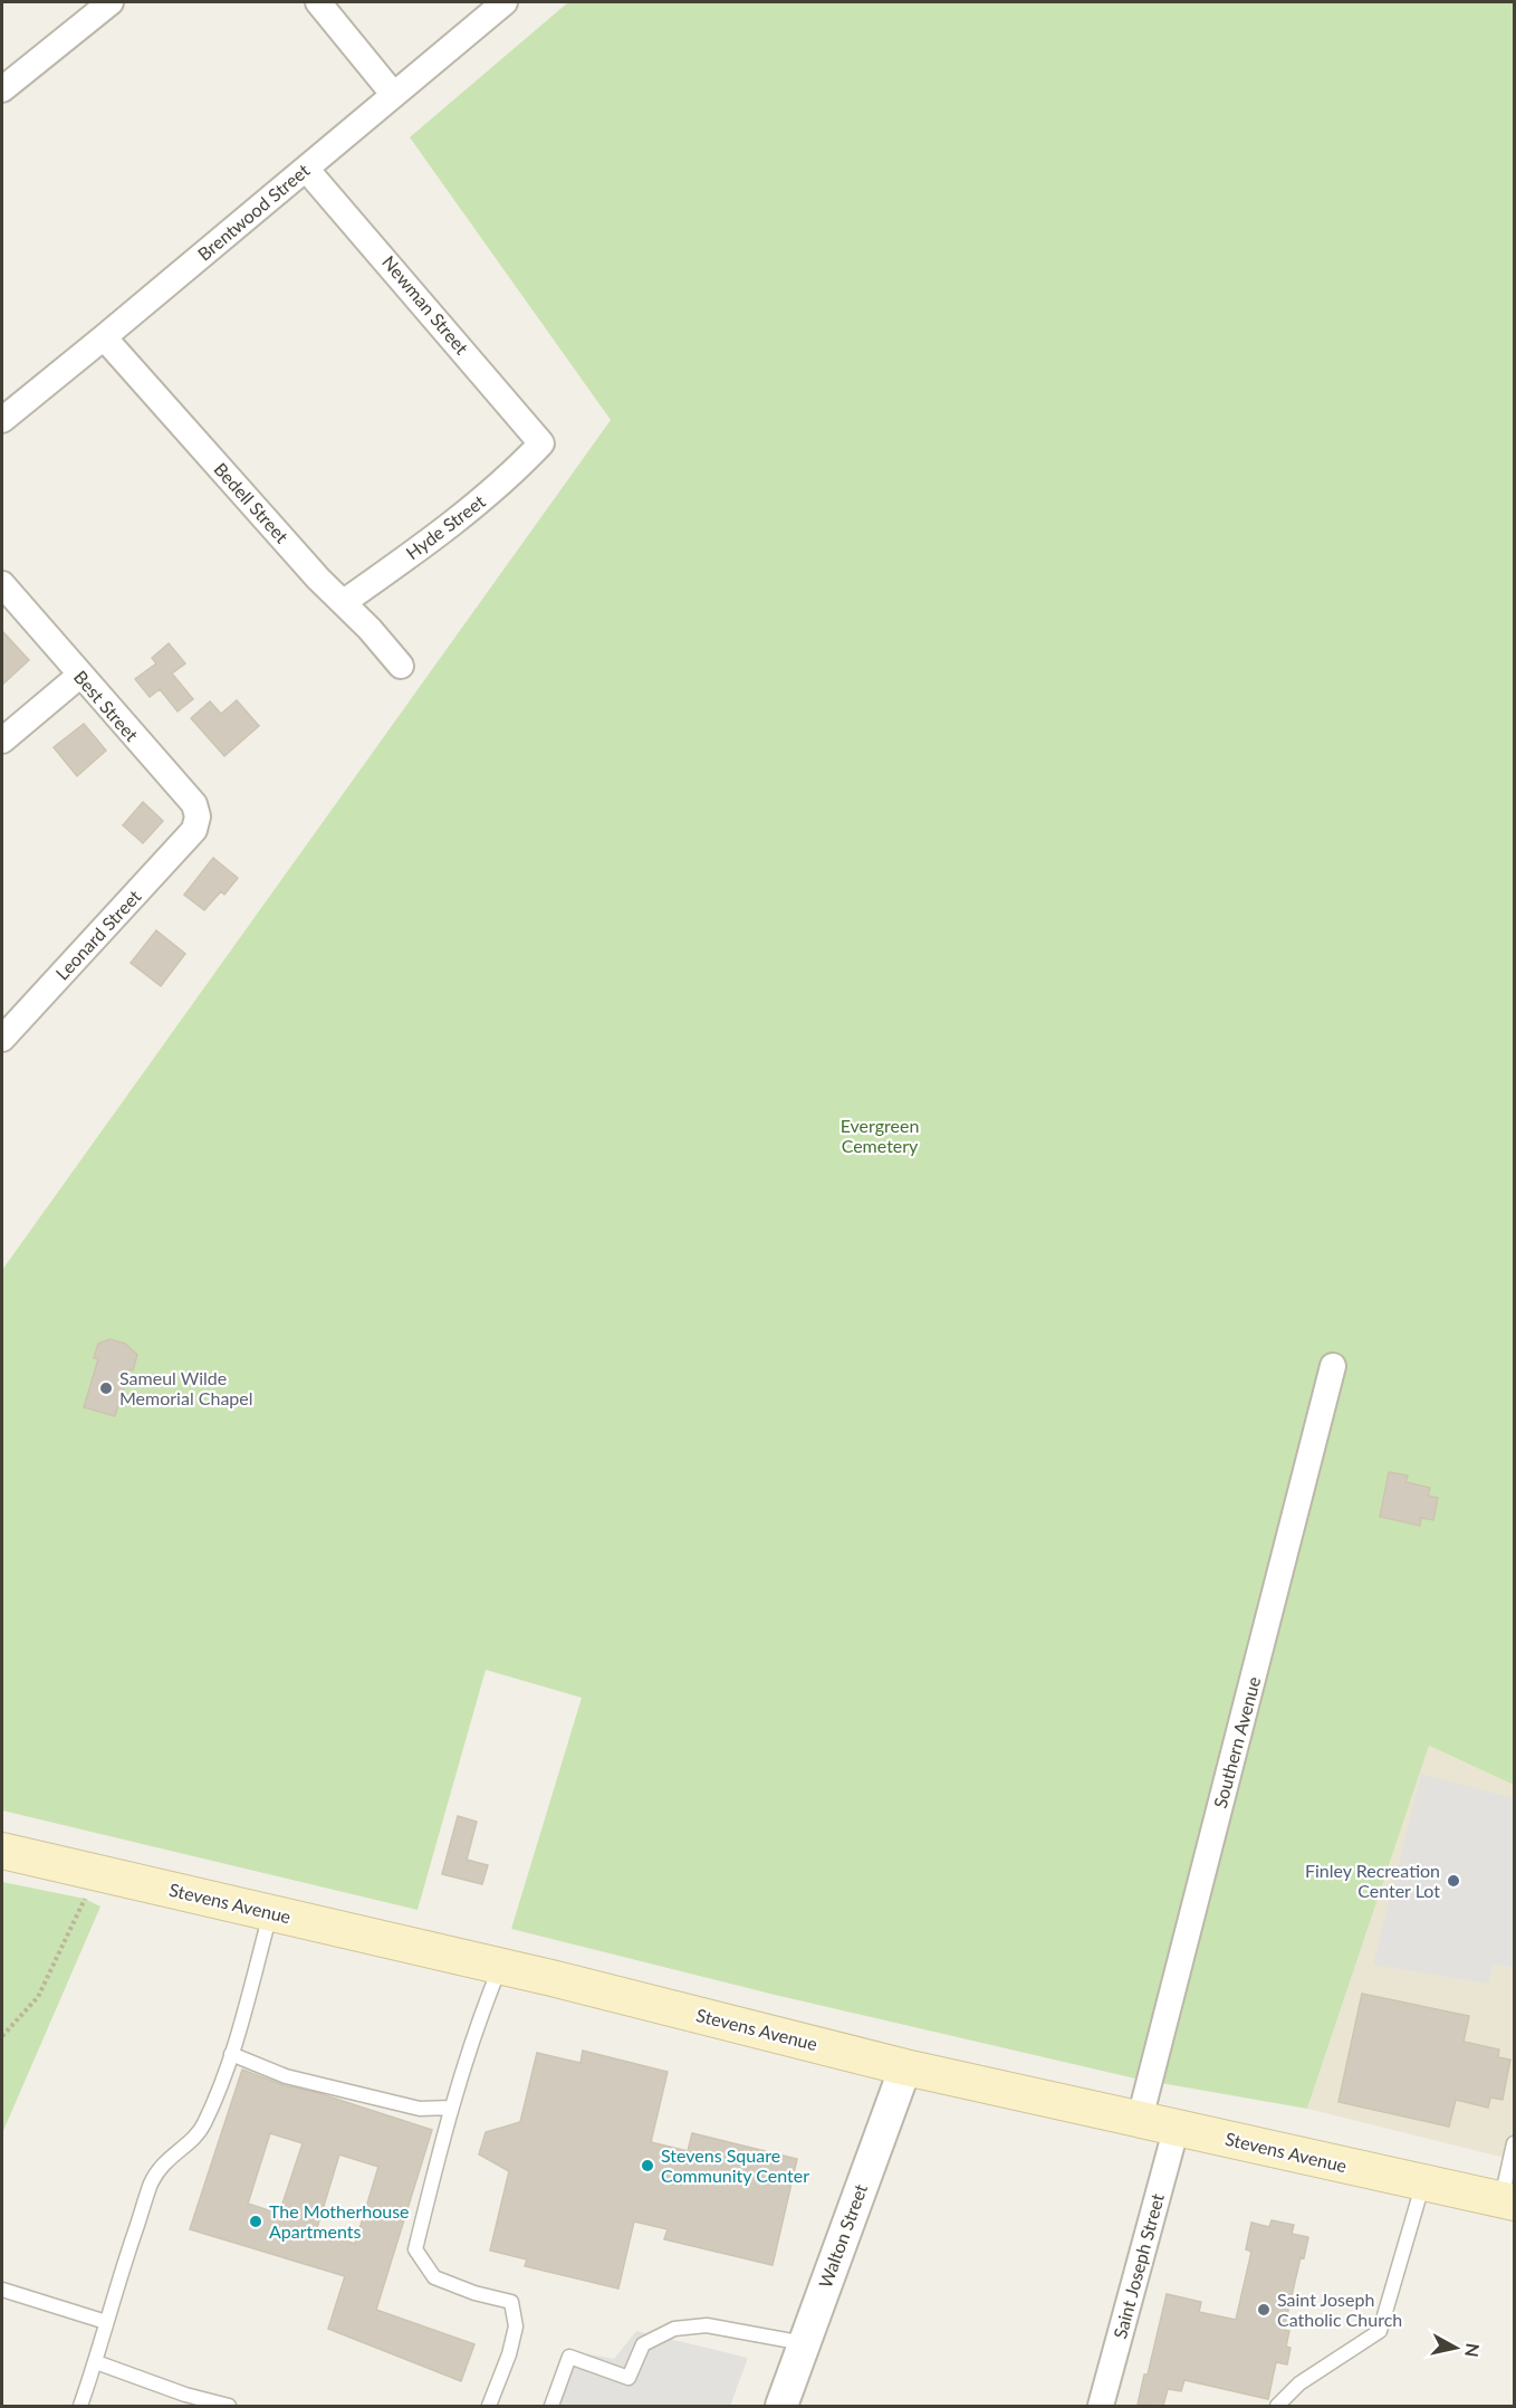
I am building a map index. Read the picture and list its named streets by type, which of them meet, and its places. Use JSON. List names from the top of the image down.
{
  "streets": {
    "main road": ["Stevens Avenue"],
    "street": [
      "Brentwood Street",
      "Newman Street",
      "Bedell Street",
      "Hyde Street",
      "Best Street",
      "Leonard Street",
      "Southern Avenue",
      "Walton Street",
      "Saint Joseph Street"
    ]
  },
  "crossings": [
    ["Brentwood Street", "Newman Street"],
    ["Brentwood Street", "Bedell Street"],
    ["Newman Street", "Hyde Street"],
    ["Bedell Street", "Hyde Street"],
    ["Best Street", "Leonard Street"],
    ["Southern Avenue", "Stevens Avenue"],
    ["Stevens Avenue", "Walton Street"],
    ["Stevens Avenue", "Saint Joseph Street"]
  ],
  "parks": ["Evergreen Cemetery"],
  "places": [
    "Sameul Wilde Memorial Chapel",
    "Finley Recreation Center Lot",
    "Stevens Square Community Center",
    "The Motherhouse Apartments",
    "Saint Joseph Catholic Church"
  ],
  "north": "right"
}
